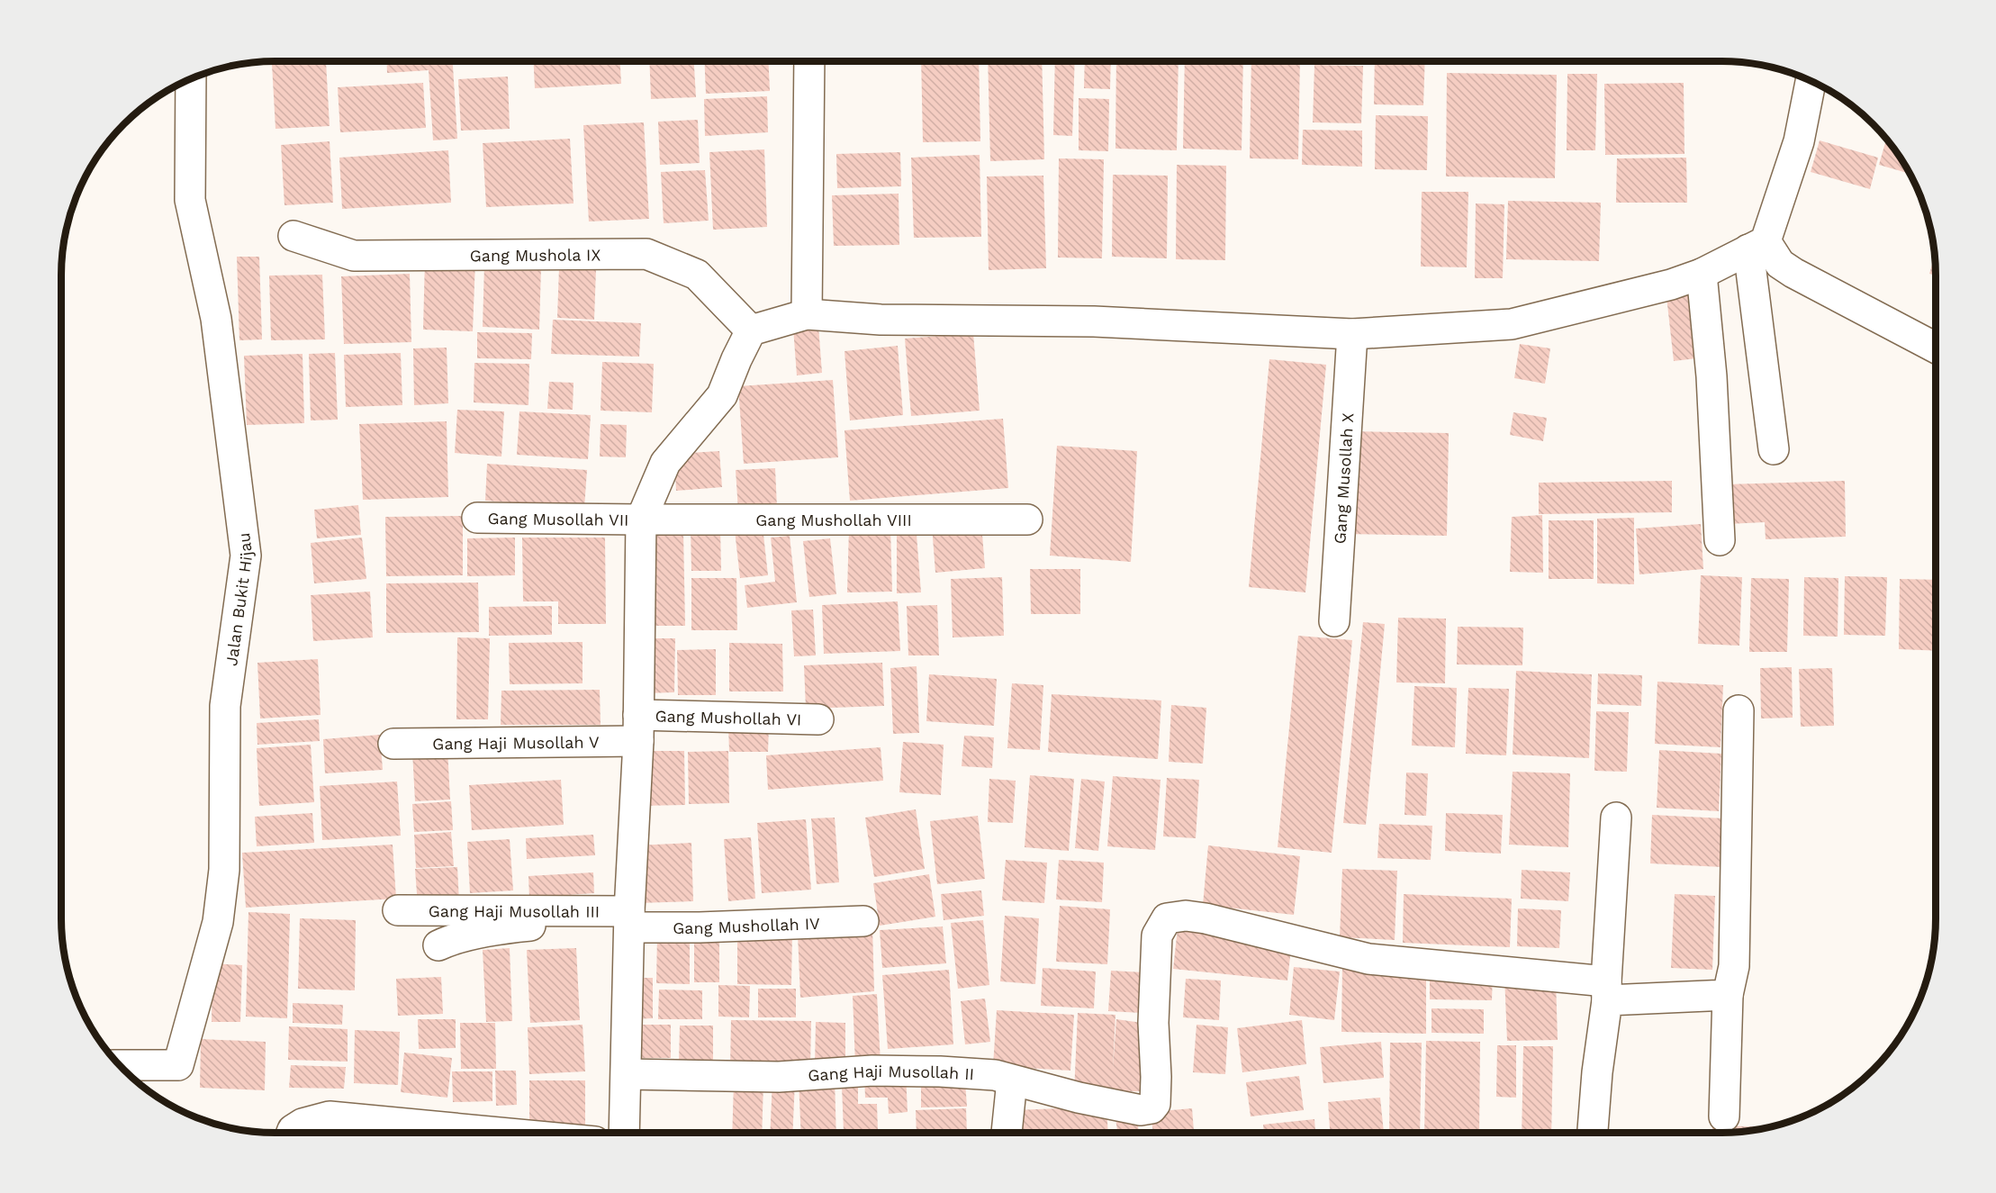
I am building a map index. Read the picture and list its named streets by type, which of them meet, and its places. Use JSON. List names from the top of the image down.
{
  "streets": {
    "street": [
      "Gang Mushola IX",
      "Gang Musollah X",
      "Gang Musollah VII",
      "Gang Mushollah VIII",
      "Jalan Bukit Hijau",
      "Gang Mushollah VI",
      "Gang Haji Musollah V",
      "Gang Haji Musollah III",
      "Gang Mushollah IV",
      "Gang Haji Musollah II"
    ]
  },
  "crossings": [
    ["Gang Musollah VII", "Gang Mushollah VIII"],
    ["Gang Mushollah VI", "Gang Haji Musollah V"],
    ["Gang Haji Musollah III", "Gang Mushollah IV"]
  ]
}
